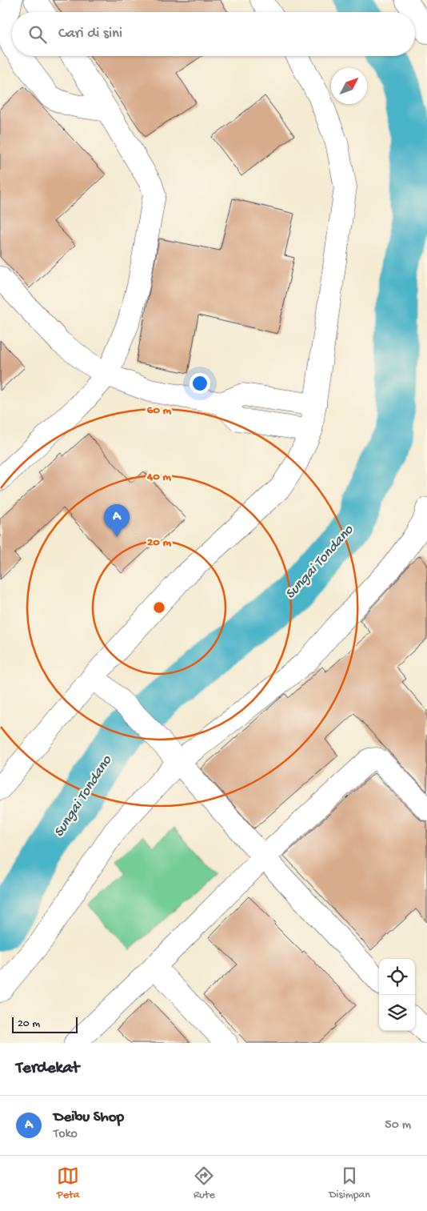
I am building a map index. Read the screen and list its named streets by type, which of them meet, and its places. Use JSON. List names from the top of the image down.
{
  "water": ["Sungai Tondano"],
  "scale_bar": "20 m",
  "north": "top right",
  "page": {
    "search": "Cari di sini",
    "pins": "A",
    "scale": "20 m",
    "heading": "Terdekat",
    "list": [
      {
        "mark": "A",
        "name": "Deibu Shop",
        "note": "Toko",
        "value": "50 m"
      }
    ],
    "nav": ["Peta", "Rute", "Disimpan"]
  },
  "rings": ["60 m", "40 m", "20 m"]
}
